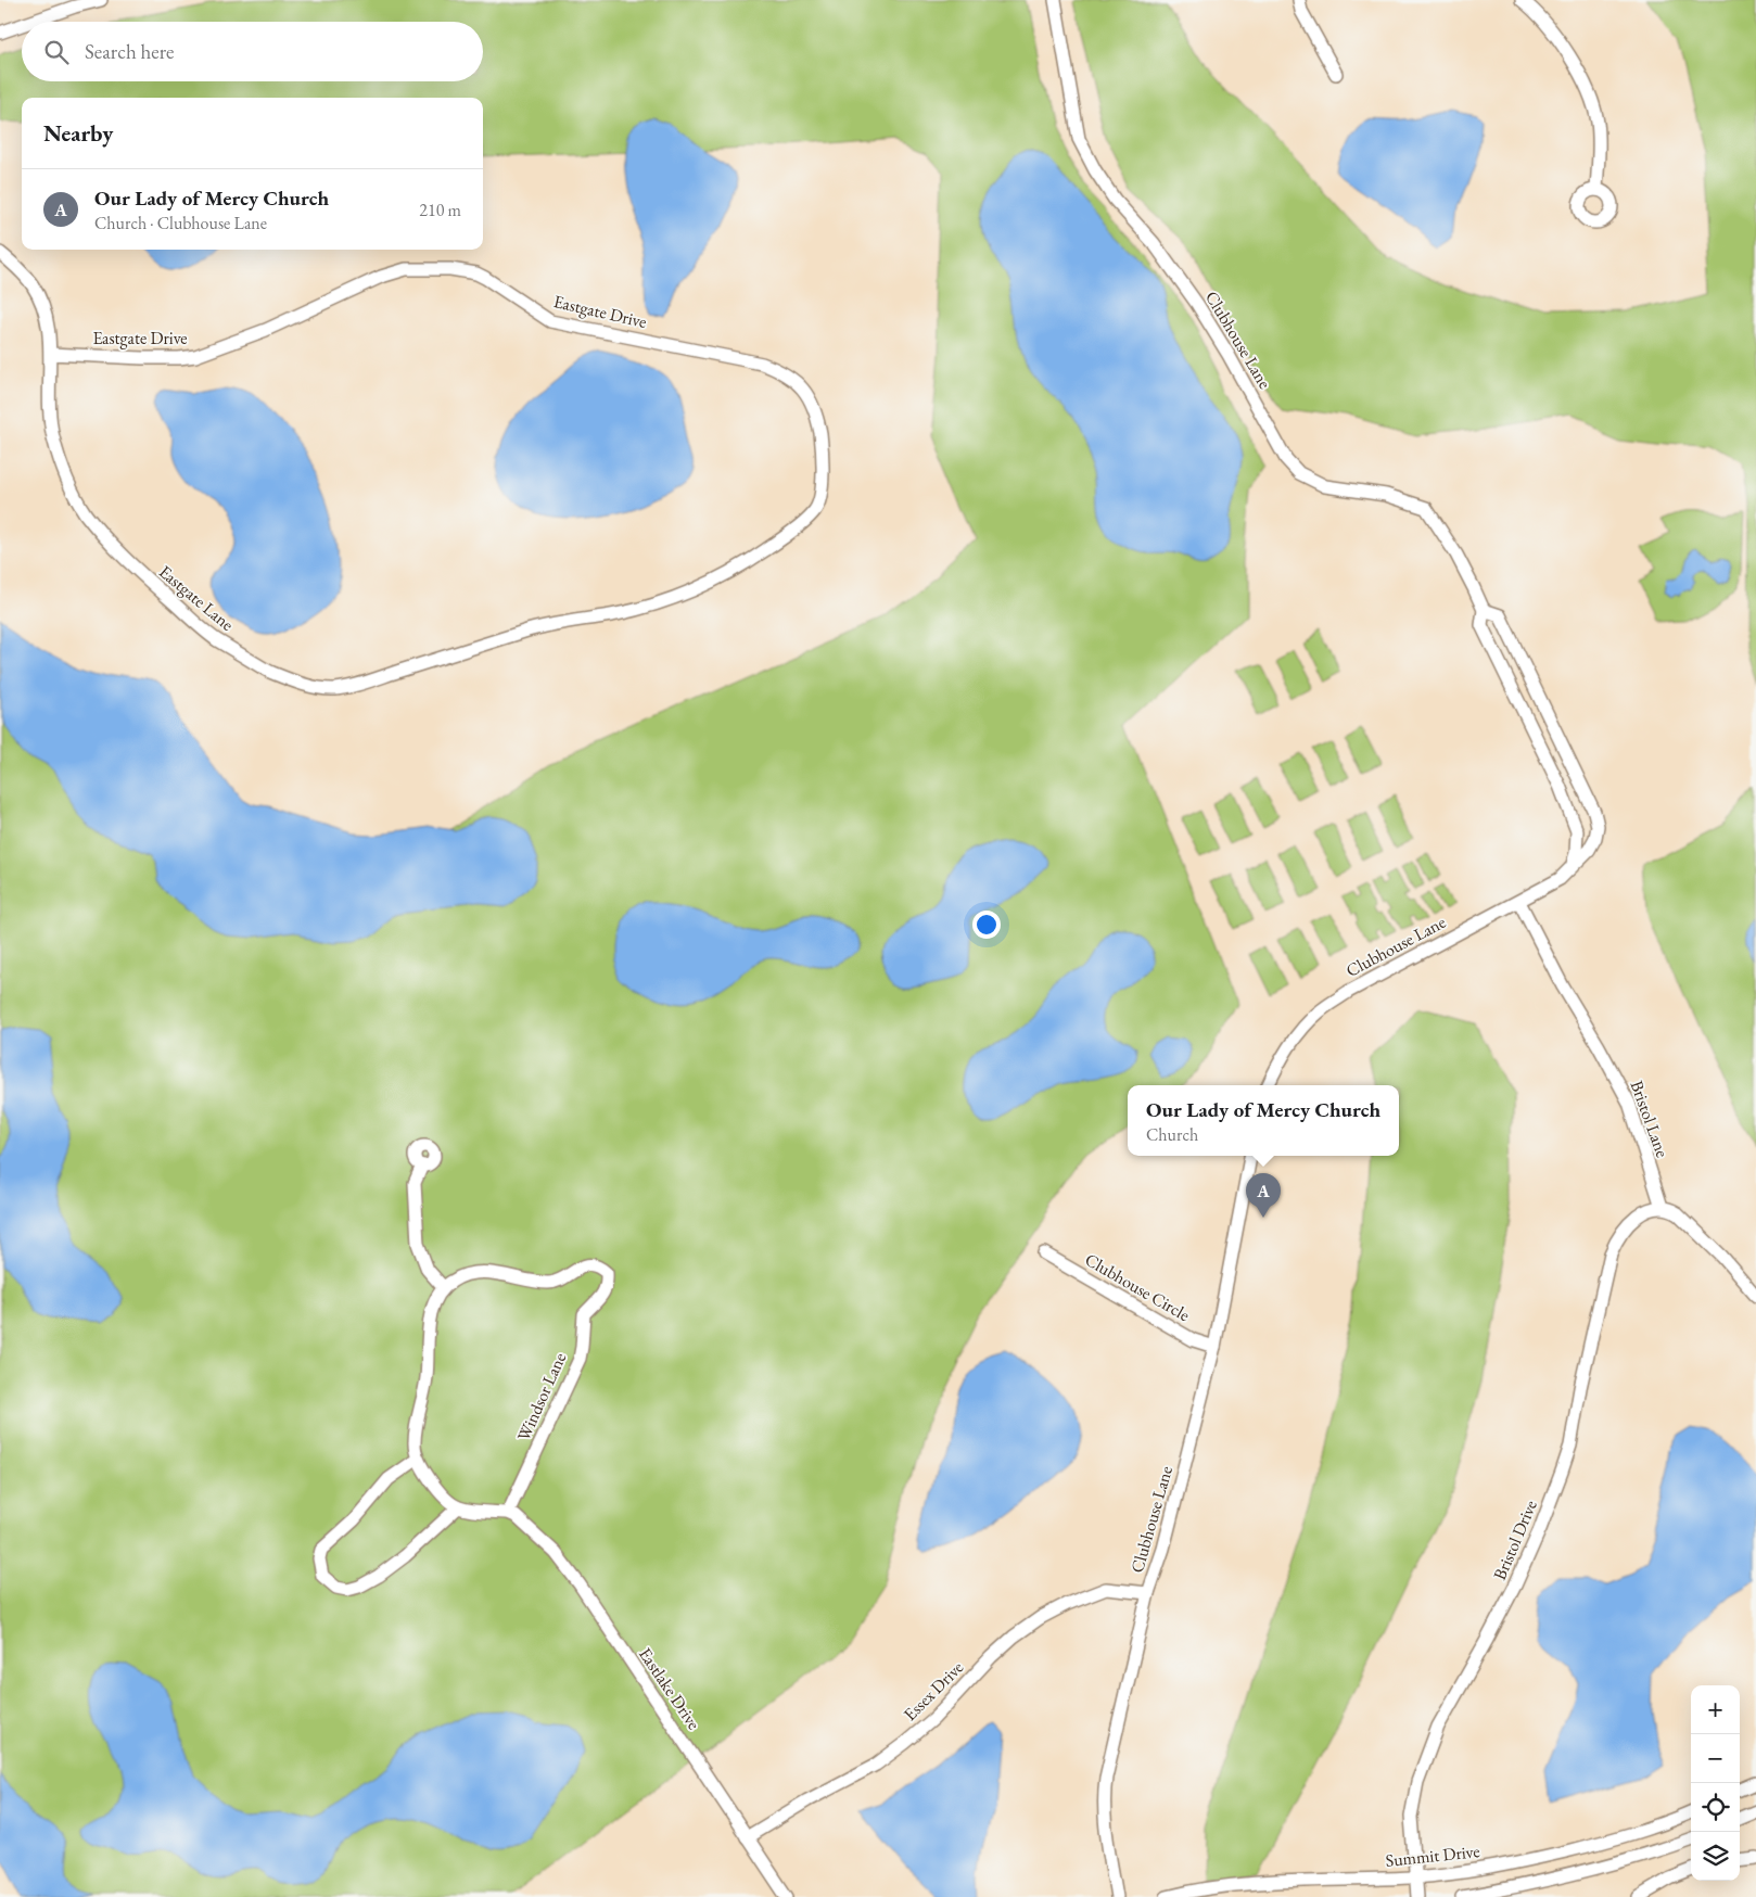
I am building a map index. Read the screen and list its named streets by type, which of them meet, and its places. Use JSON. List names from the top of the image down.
{
  "streets": {
    "street": [
      "Eastgate Drive",
      "Clubhouse Lane",
      "Eastgate Lane",
      "Bristol Lane",
      "Clubhouse Circle",
      "Windsor Lane",
      "Bristol Drive",
      "Eastlake Drive",
      "Essex Drive",
      "Summit Drive"
    ]
  },
  "crossings": [
    ["Eastgate Drive", "Eastgate Lane"],
    ["Clubhouse Lane", "Bristol Lane"],
    ["Clubhouse Lane", "Clubhouse Circle"],
    ["Clubhouse Lane", "Essex Drive"],
    ["Bristol Lane", "Bristol Drive"],
    ["Windsor Lane", "Eastlake Drive"],
    ["Bristol Drive", "Summit Drive"],
    ["Eastlake Drive", "Essex Drive"]
  ],
  "page": {
    "search": "Search here",
    "heading": "Nearby",
    "list": [
      {
        "mark": "A",
        "name": "Our Lady of Mercy Church",
        "note": "Church · Clubhouse Lane",
        "value": "210 m"
      }
    ],
    "popup": ["Our Lady of Mercy Church", "Church"],
    "pins": "A",
    "map_buttons": ["+", "−"]
  }
}
